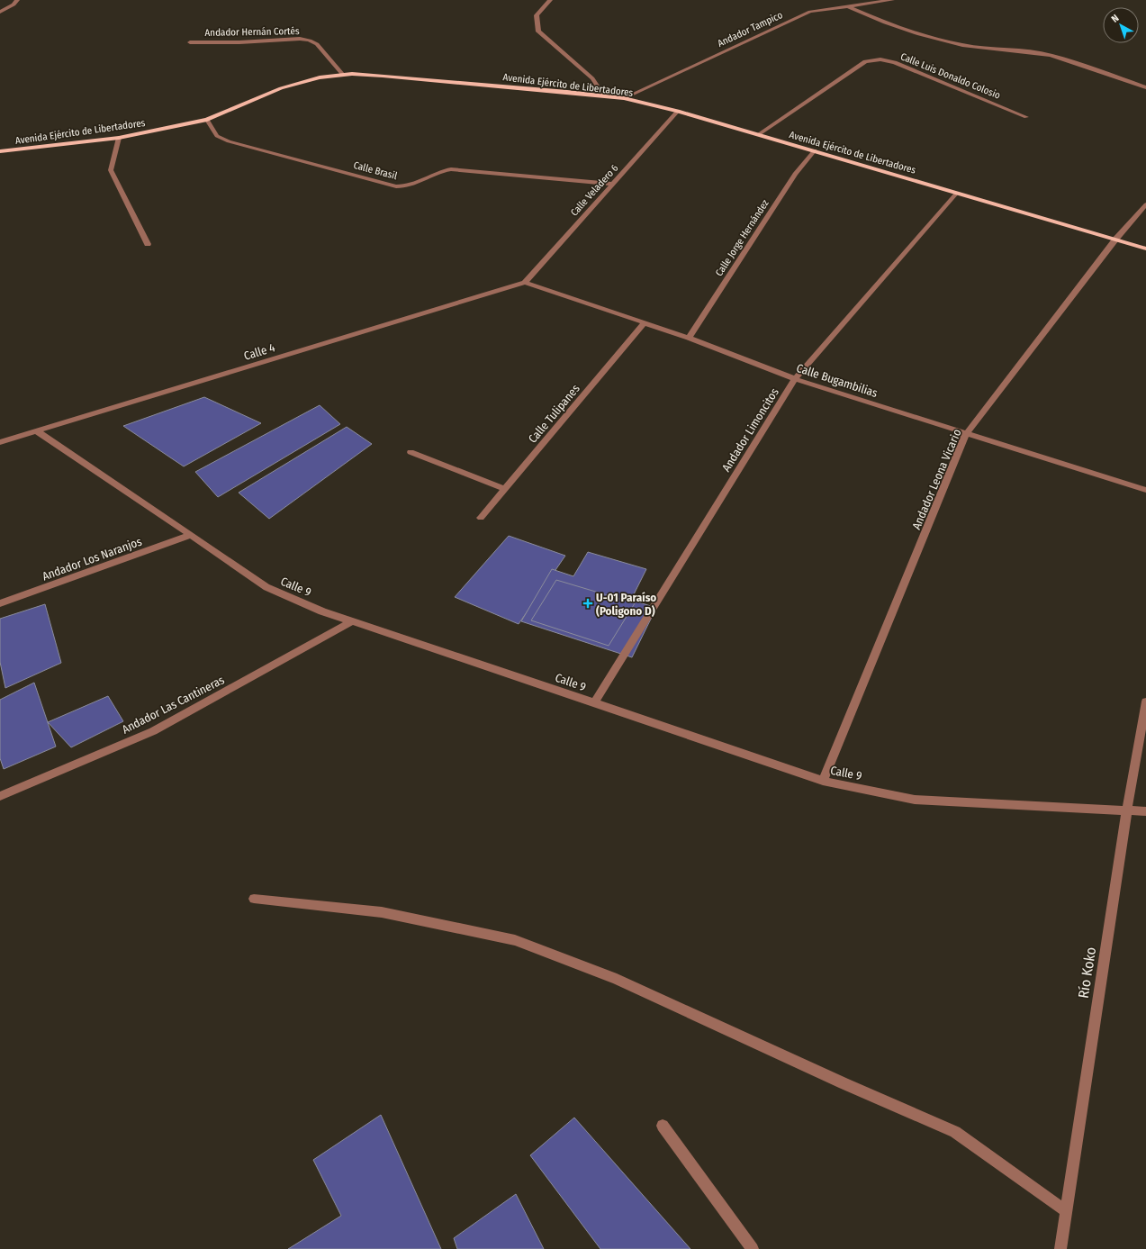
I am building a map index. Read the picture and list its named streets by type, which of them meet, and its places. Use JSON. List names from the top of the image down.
{
  "streets": {
    "main road": ["Avenida Ejército de Libertadores"],
    "street": [
      "Andador Tampico",
      "Andador Hernán Cortés",
      "Calle Luis Donaldo Colosio",
      "Calle Brasil",
      "Calle Veladero 6",
      "Calle Jorge Hernández",
      "Calle 4",
      "Calle Bugambilias",
      "Calle Tulipanes",
      "Andador Limoncitos",
      "Andador Leona Vicario",
      "Andador Los Naranjos",
      "Calle 9",
      "Andador Las Cantineras",
      "Río Koko"
    ]
  },
  "crossings": [
    ["Andador Tampico", "Avenida Ejército de Libertadores"],
    ["Andador Hernán Cortés", "Avenida Ejército de Libertadores"],
    ["Calle Luis Donaldo Colosio", "Avenida Ejército de Libertadores"],
    ["Avenida Ejército de Libertadores", "Calle Brasil"],
    ["Avenida Ejército de Libertadores", "Calle Veladero 6"],
    ["Avenida Ejército de Libertadores", "Calle Jorge Hernández"],
    ["Avenida Ejército de Libertadores", "Andador Limoncitos"],
    ["Avenida Ejército de Libertadores", "Andador Leona Vicario"],
    ["Calle Brasil", "Calle Veladero 6"],
    ["Calle Veladero 6", "Calle 4"],
    ["Calle Veladero 6", "Calle Bugambilias"],
    ["Calle Jorge Hernández", "Calle Bugambilias"],
    ["Calle 4", "Calle Bugambilias"],
    ["Calle 4", "Calle 9"],
    ["Calle Bugambilias", "Calle Tulipanes"],
    ["Calle Bugambilias", "Andador Limoncitos"],
    ["Calle Bugambilias", "Andador Leona Vicario"],
    ["Andador Limoncitos", "Calle 9"],
    ["Andador Leona Vicario", "Calle 9"],
    ["Andador Los Naranjos", "Calle 9"],
    ["Calle 9", "Andador Las Cantineras"],
    ["Calle 9", "Río Koko"]
  ],
  "places": {
    "health": ["U-01 Paraíso (Poligono D)"]
  },
  "north": "top left"
}
